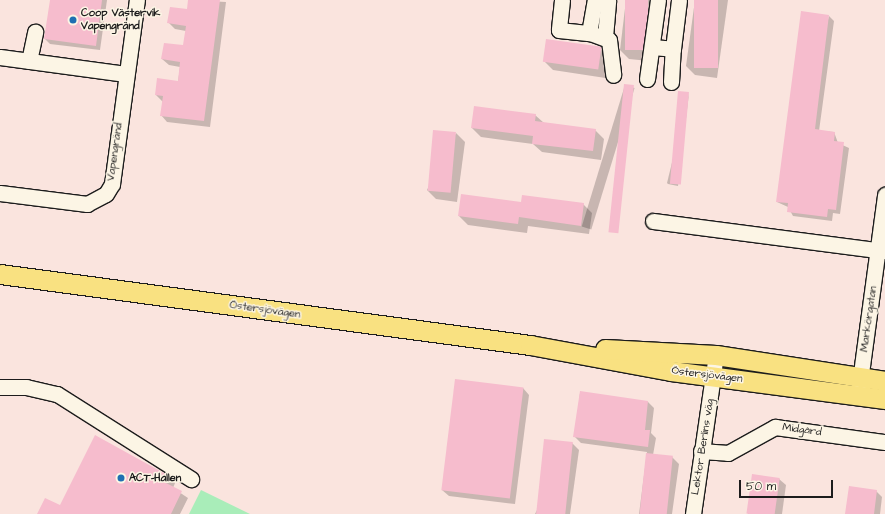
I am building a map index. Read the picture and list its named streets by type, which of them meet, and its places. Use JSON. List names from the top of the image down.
{
  "streets": {
    "main road": ["Östersjövägen"],
    "street": [
      "Vapengränd",
      "Markörgatan",
      "Midgård",
      "Lektor Berlins väg"
    ]
  },
  "crossings": [
    ["Östersjövägen", "Markörgatan"],
    ["Östersjövägen", "Lektor Berlins väg"],
    ["Midgård", "Lektor Berlins väg"]
  ],
  "places": ["Coop Västervik Vapengränd", "ACT-Hallen"],
  "scale_bar": "50 m"
}
